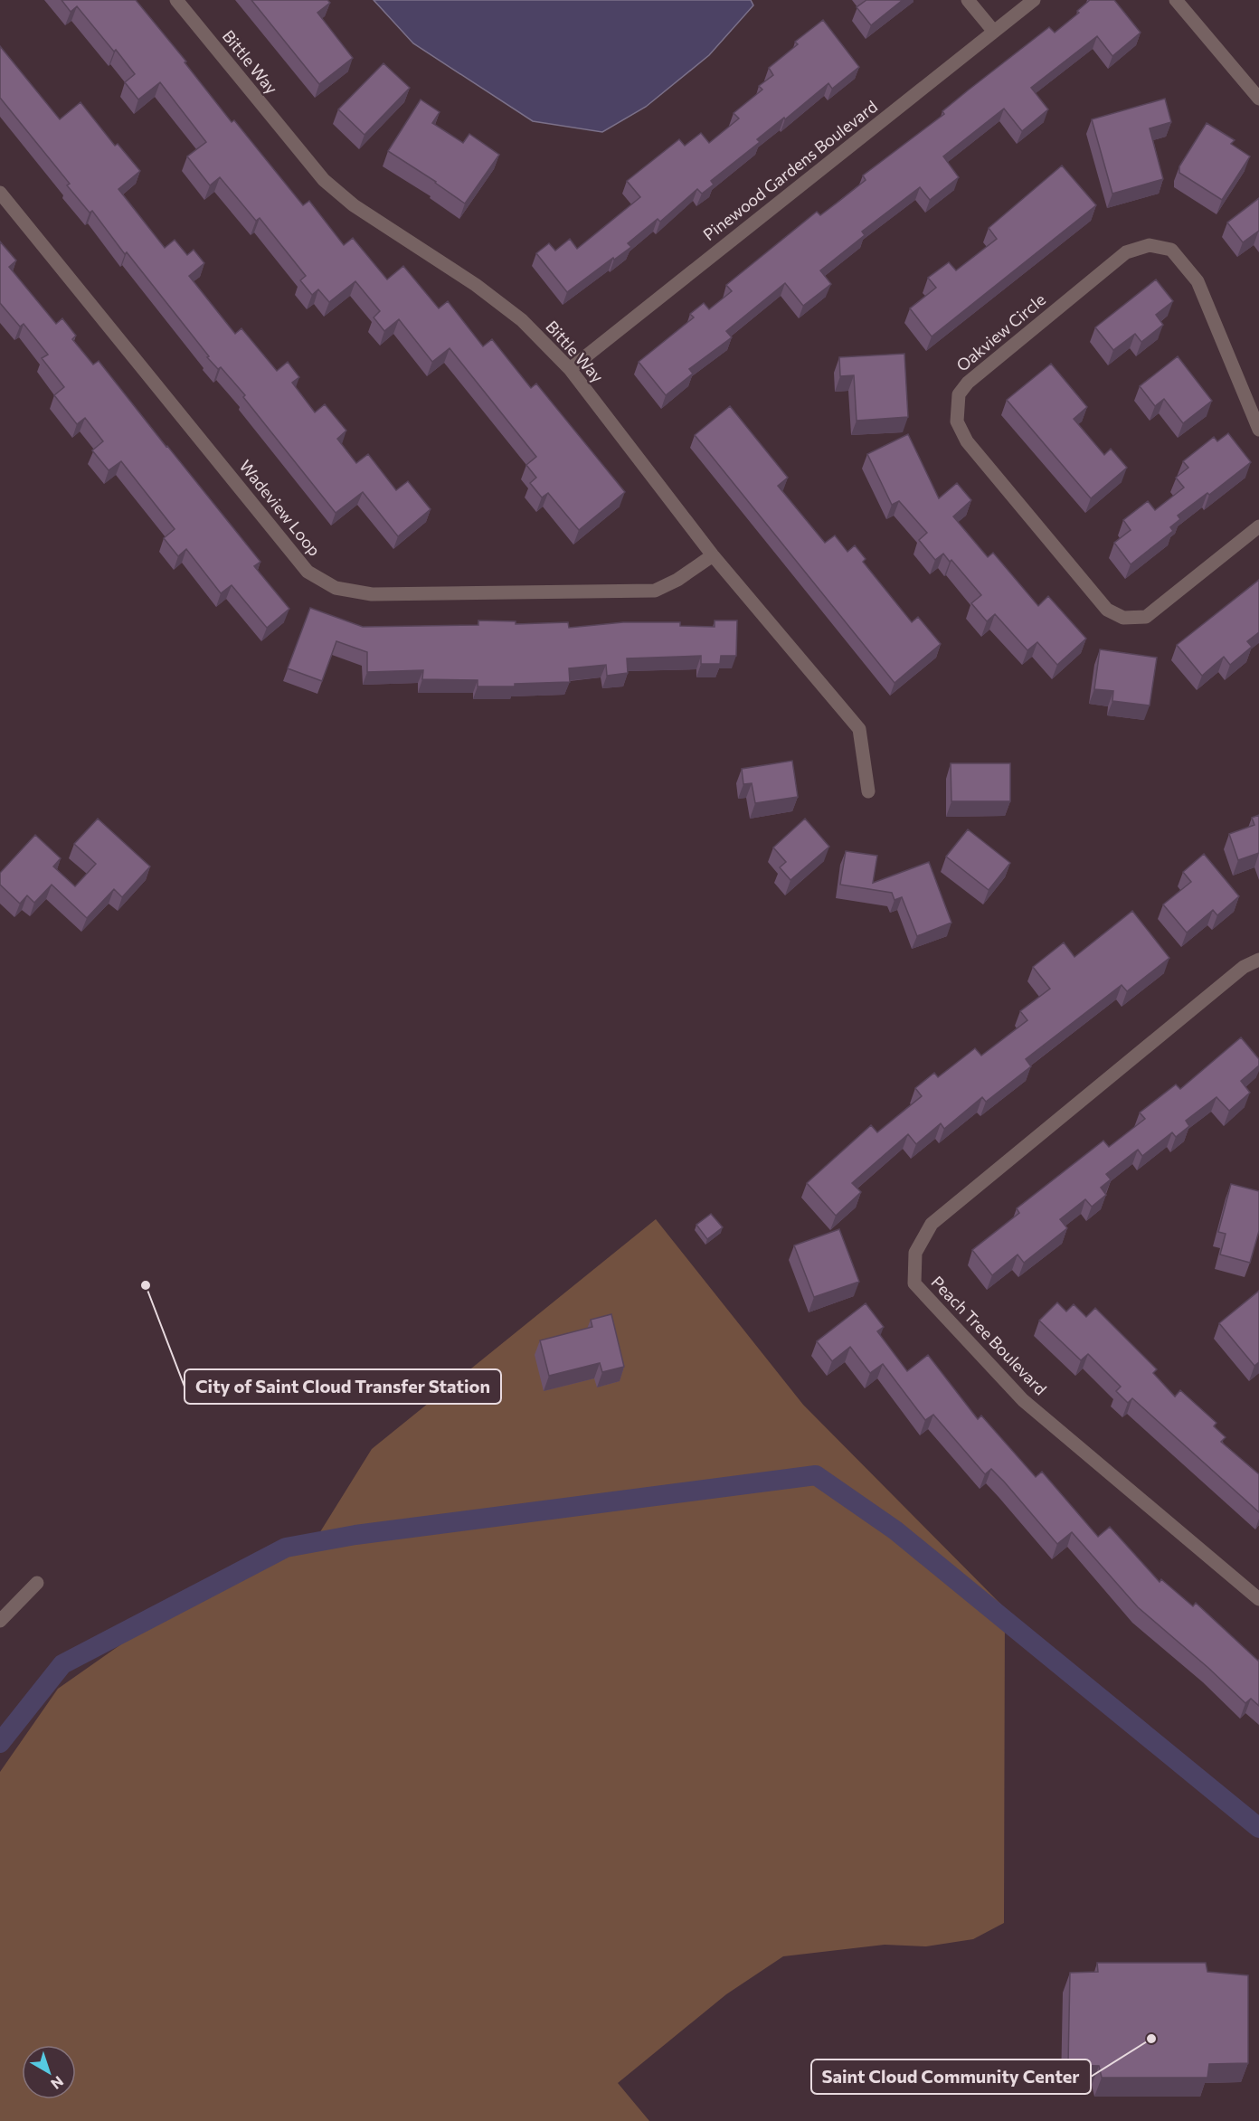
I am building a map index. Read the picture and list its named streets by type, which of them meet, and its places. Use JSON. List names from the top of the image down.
{
  "streets": {
    "street": [
      "Bittle Way",
      "Pinewood Gardens Boulevard",
      "Oakview Circle",
      "Wadeview Loop",
      "Peach Tree Boulevard"
    ]
  },
  "crossings": [
    ["Bittle Way", "Pinewood Gardens Boulevard"],
    ["Bittle Way", "Wadeview Loop"]
  ],
  "places": ["City of Saint Cloud Transfer Station", "Saint Cloud Community Center"],
  "north": "bottom right"
}
